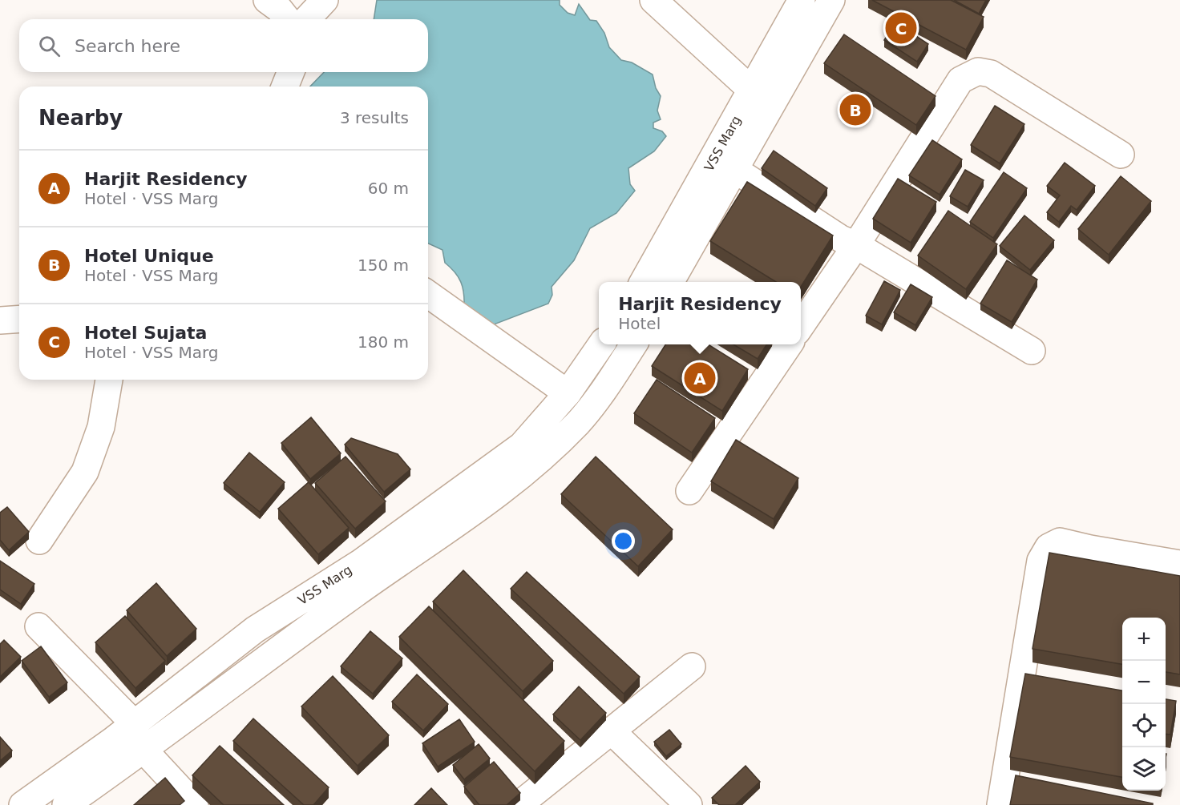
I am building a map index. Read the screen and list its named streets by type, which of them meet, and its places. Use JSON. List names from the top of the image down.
{
  "streets": {
    "street": ["VSS Marg"]
  },
  "page": {
    "pins": ["C", "B", "A"],
    "search": "Search here",
    "heading": ["Nearby", "3 results"],
    "list": [
      {
        "mark": "A",
        "name": "Harjit Residency",
        "note": "Hotel · VSS Marg",
        "value": "60 m"
      },
      {
        "mark": "B",
        "name": "Hotel Unique",
        "note": "Hotel · VSS Marg",
        "value": "150 m"
      },
      {
        "mark": "C",
        "name": "Hotel Sujata",
        "note": "Hotel · VSS Marg",
        "value": "180 m"
      }
    ],
    "popup": ["Harjit Residency", "Hotel"],
    "map_buttons": ["+", "−"]
  }
}
